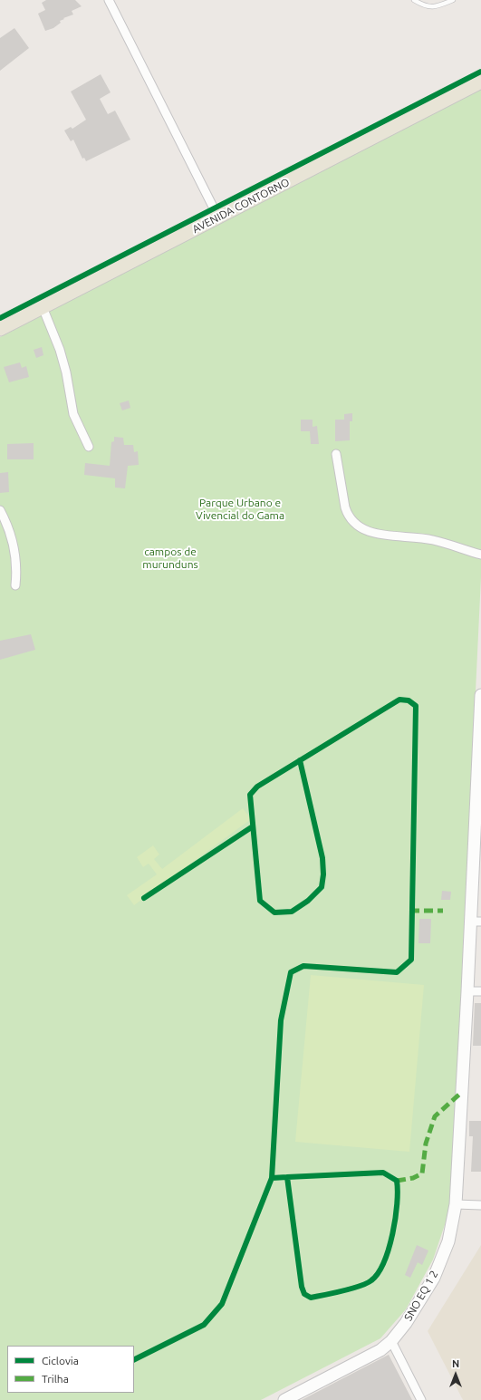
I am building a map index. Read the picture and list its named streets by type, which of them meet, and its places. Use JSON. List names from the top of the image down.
{
  "streets": {
    "main road": ["AVENIDA CONTORNO"],
    "street": ["SNO EQ 1 2"]
  },
  "parks": ["Parque Urbano e Vivencial do Gama", "campos de murunduns"],
  "legend": ["Ciclovia", "Trilha"],
  "north": "top"
}
